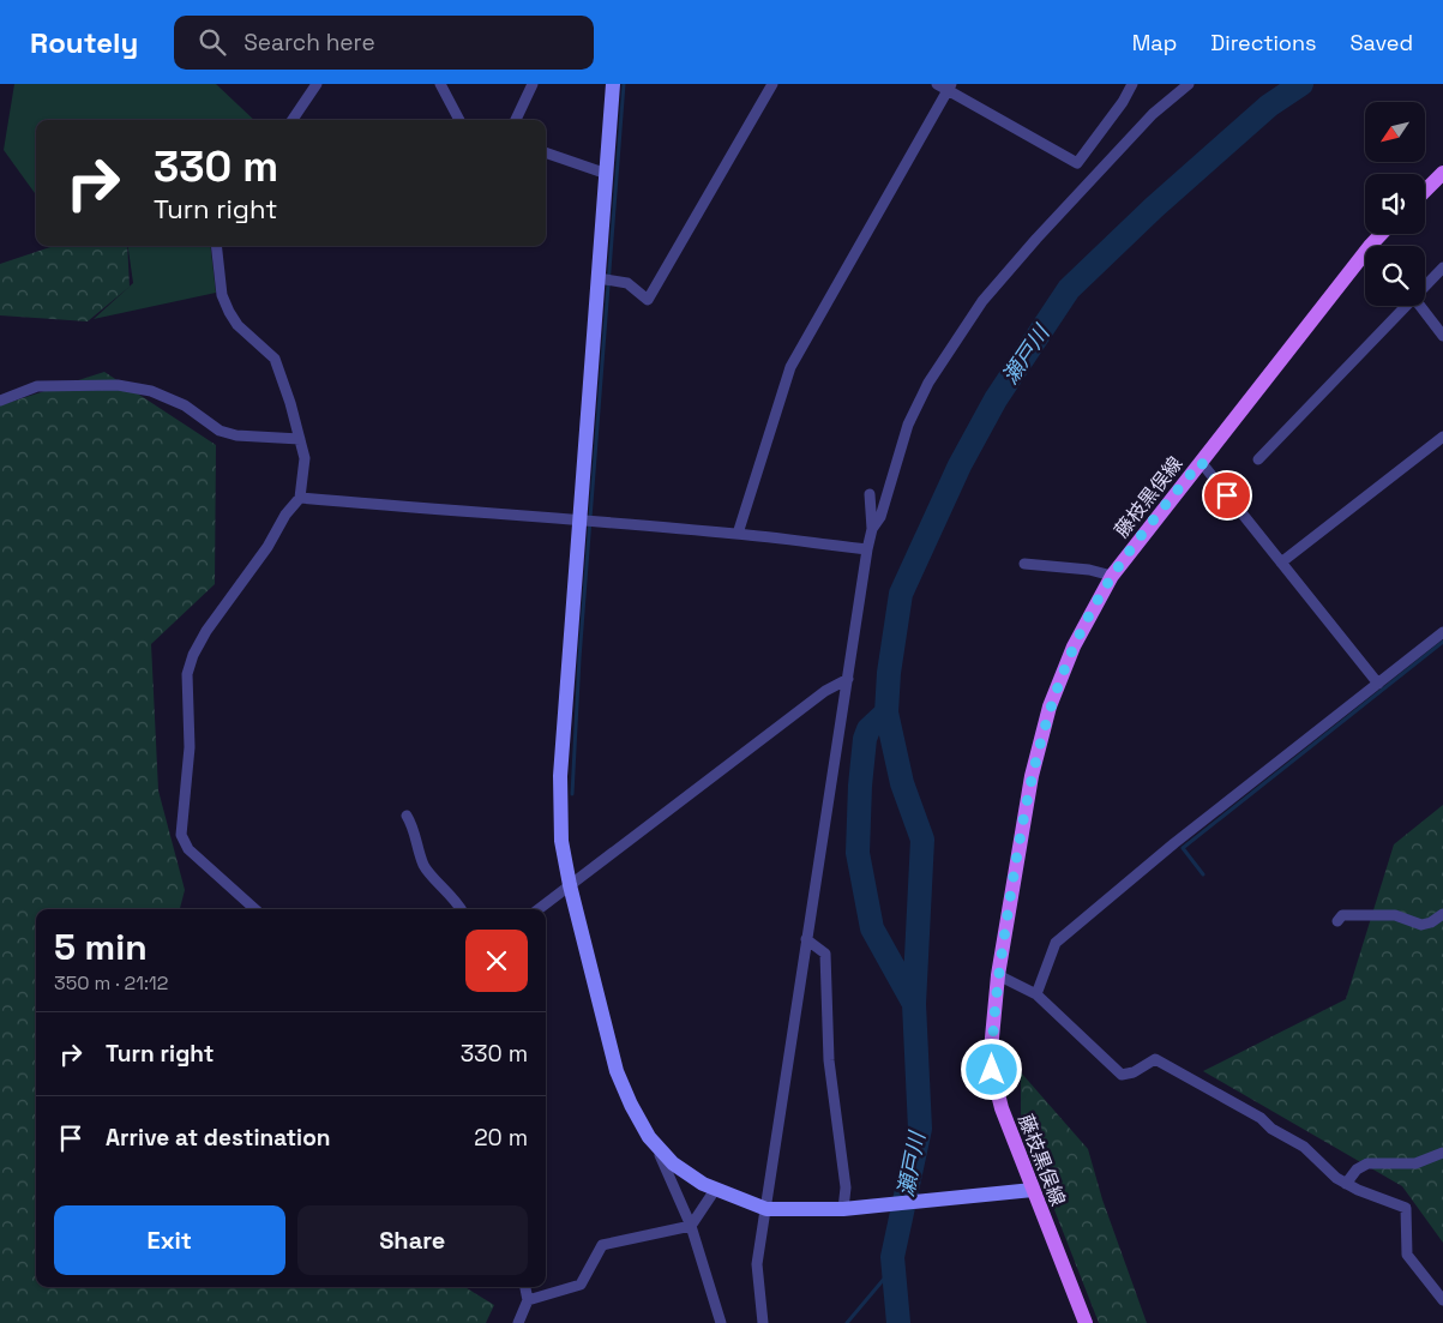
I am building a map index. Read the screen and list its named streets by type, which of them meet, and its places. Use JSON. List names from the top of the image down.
{
  "streets": {
    "main road": ["藤枝黒俣線"]
  },
  "water": ["瀬戸川"],
  "north": "bottom left",
  "page": {
    "header": "Routely",
    "search": "Search here",
    "nav": ["Map", "Directions", "Saved"],
    "turn": ["330 m", "Turn right"],
    "heading": ["5 min", "350 m · 21:12"],
    "list": [
      {
        "name": "Turn right",
        "value": "330 m"
      },
      {
        "name": "Arrive at destination",
        "value": "20 m"
      }
    ],
    "buttons": ["Exit", "Share"]
  }
}
